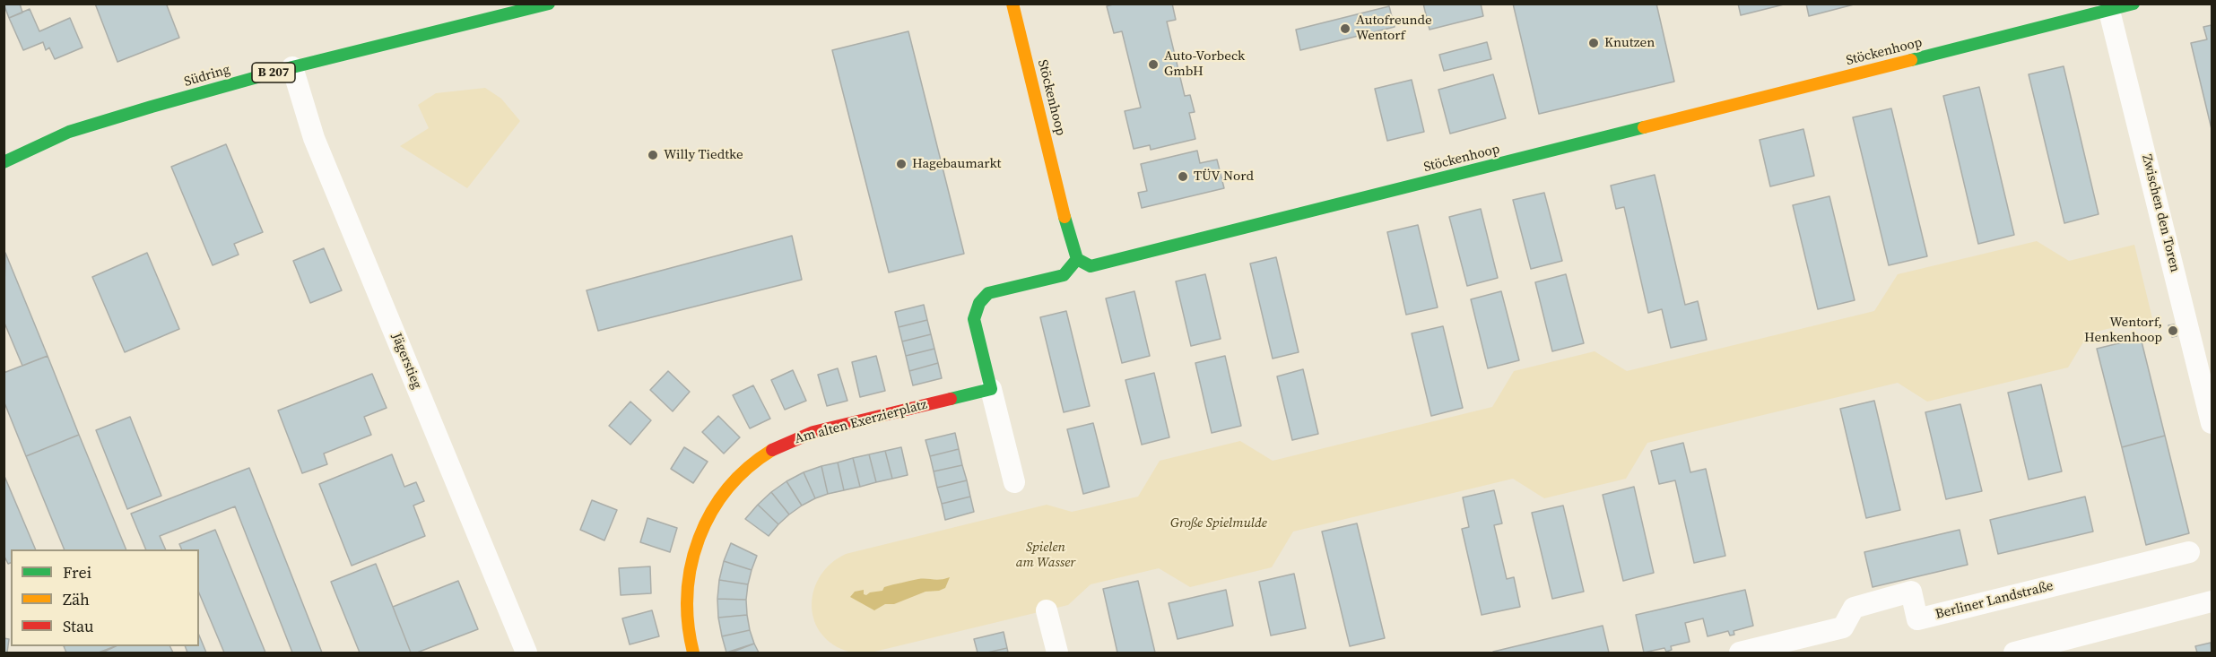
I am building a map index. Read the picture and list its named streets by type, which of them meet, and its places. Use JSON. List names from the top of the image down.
{
  "streets": {
    "street": [
      "Stöckenhoop",
      "B 207",
      "Südring",
      "Zwischen den Toren",
      "Jägerstieg",
      "Am alten Exerzierplatz",
      "Berliner Landstraße"
    ]
  },
  "crossings": [
    ["Stöckenhoop", "Zwischen den Toren"],
    ["Südring", "Jägerstieg"]
  ],
  "parks": ["Große Spielmulde", "Spielen am Wasser"],
  "places": [
    "Autofreunde Wentorf",
    "Knutzen",
    "Auto-Vorbeck GmbH",
    "Willy Tiedtke",
    "Hagebaumarkt",
    "TÜV Nord",
    "Wentorf, Henkenhoop"
  ],
  "legend": ["Frei", "Zäh", "Stau"]
}
